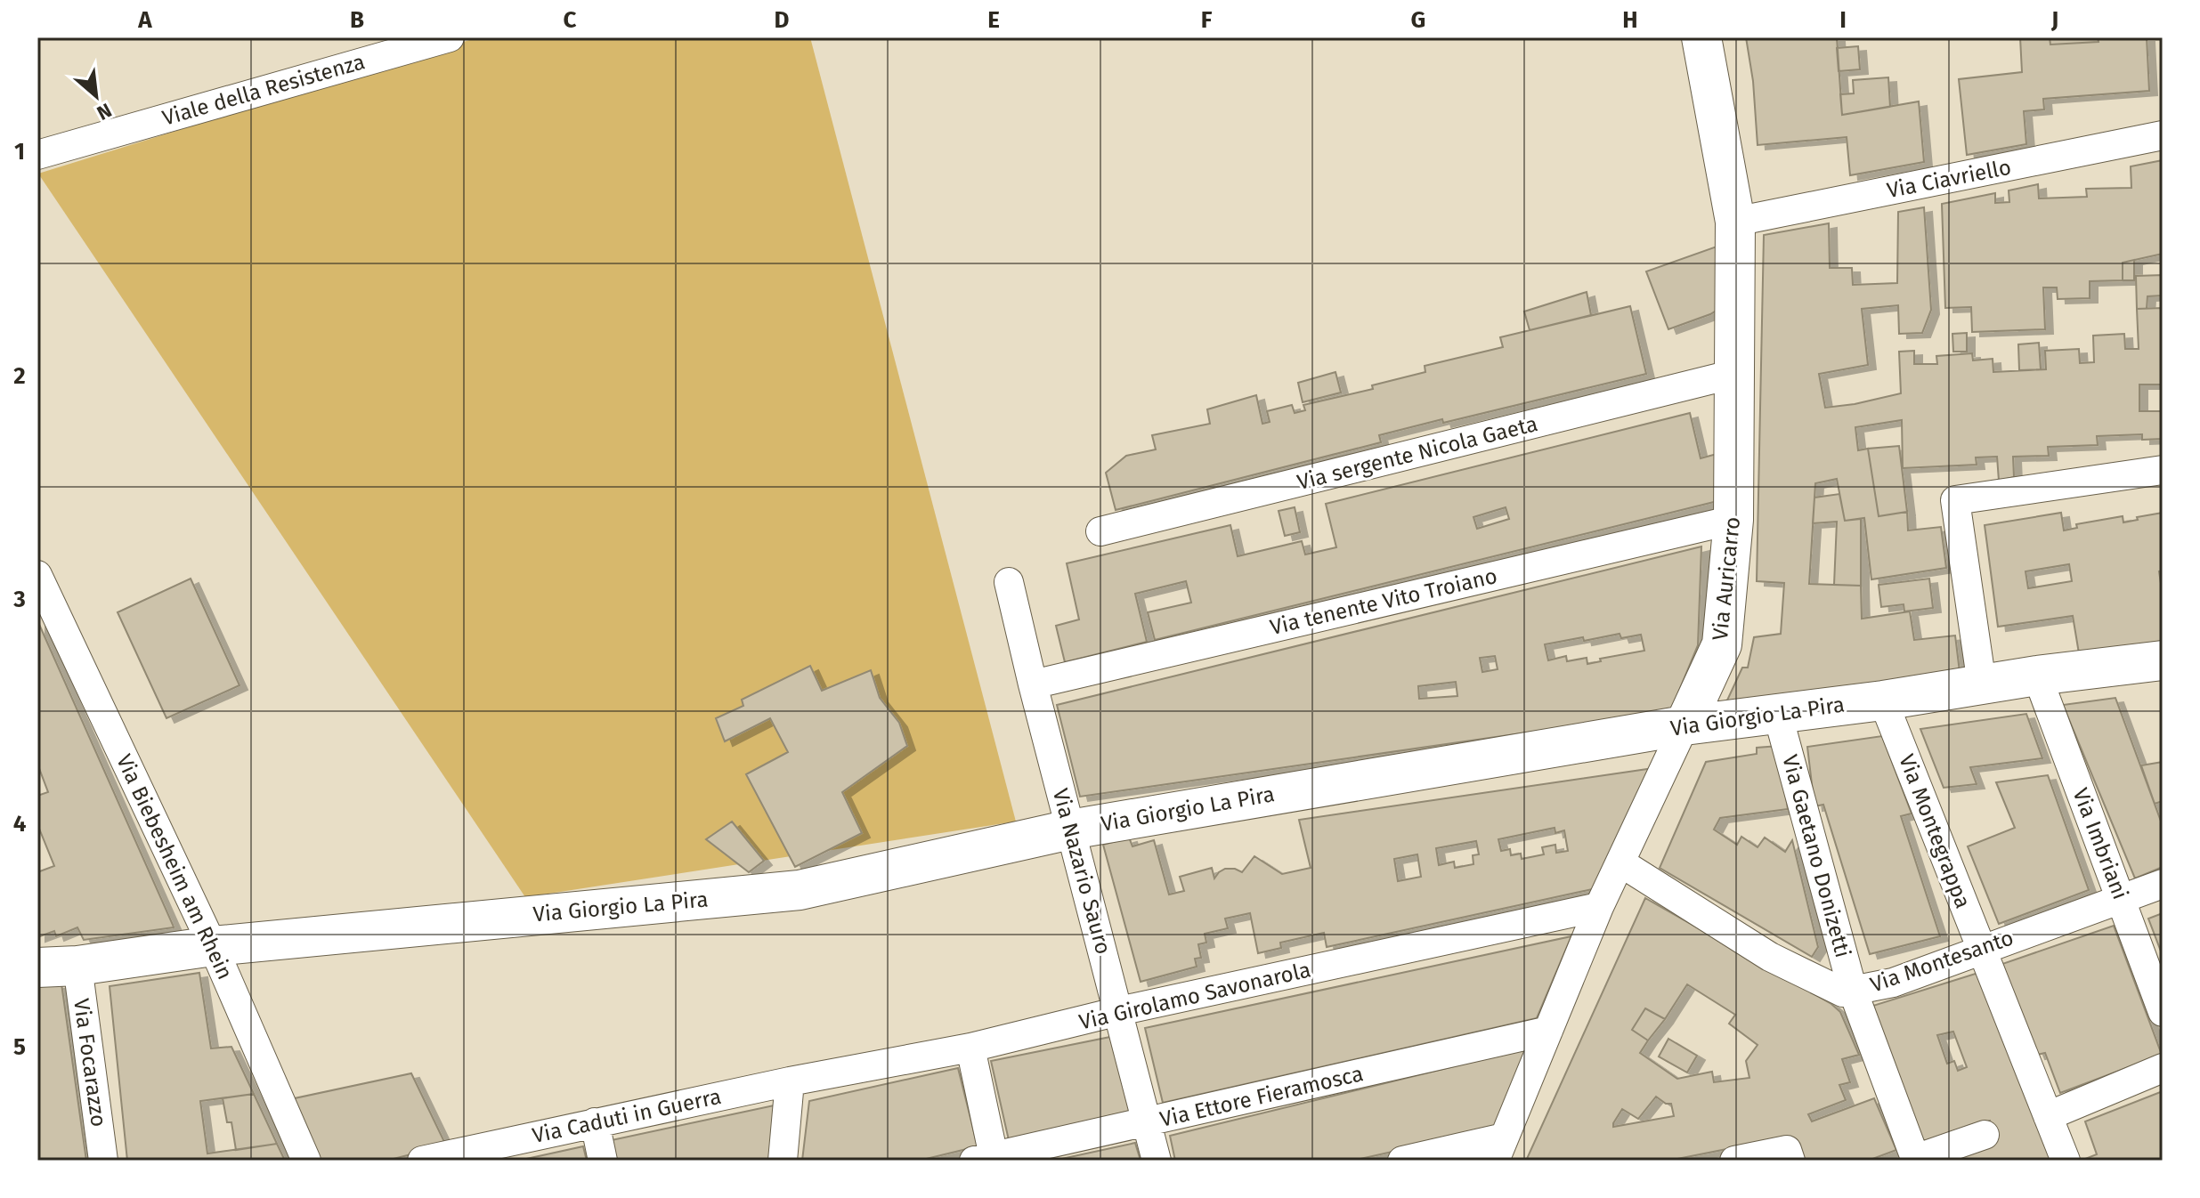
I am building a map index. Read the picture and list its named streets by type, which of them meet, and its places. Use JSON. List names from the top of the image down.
{
  "streets": {
    "street": [
      "Viale della Resistenza",
      "Via Ciavriello",
      "Via sergente Nicola Gaeta",
      "Via Auricarro",
      "Via tenente Vito Troiano",
      "Via Giorgio La Pira",
      "Via Montegrappa",
      "Via Imbriani",
      "Via Gaetano Donizetti",
      "Via Biebesheim am Rhein",
      "Via Nazario Sauro",
      "Via Montesanto",
      "Via Girolamo Savonarola",
      "Via Focarazzo",
      "Via Ettore Fieramosca",
      "Via Caduti in Guerra"
    ]
  },
  "crossings": [
    ["Via Ciavriello", "Via Auricarro"],
    ["Via sergente Nicola Gaeta", "Via Auricarro"],
    ["Via Auricarro", "Via tenente Vito Troiano"],
    ["Via Auricarro", "Via Giorgio La Pira"],
    ["Via Auricarro", "Via Montesanto"],
    ["Via Auricarro", "Via Girolamo Savonarola"],
    ["Via Auricarro", "Via Ettore Fieramosca"],
    ["Via tenente Vito Troiano", "Via Nazario Sauro"],
    ["Via Giorgio La Pira", "Via Montegrappa"],
    ["Via Giorgio La Pira", "Via Imbriani"],
    ["Via Giorgio La Pira", "Via Gaetano Donizetti"],
    ["Via Giorgio La Pira", "Via Biebesheim am Rhein"],
    ["Via Giorgio La Pira", "Via Nazario Sauro"],
    ["Via Giorgio La Pira", "Via Focarazzo"],
    ["Via Montegrappa", "Via Montesanto"],
    ["Via Imbriani", "Via Montesanto"],
    ["Via Gaetano Donizetti", "Via Montesanto"],
    ["Via Nazario Sauro", "Via Girolamo Savonarola"],
    ["Via Nazario Sauro", "Via Ettore Fieramosca"],
    ["Via Girolamo Savonarola", "Via Caduti in Guerra"]
  ],
  "north": "bottom right",
  "grid": {
    "columns": [
      "A",
      "B",
      "C",
      "D",
      "E",
      "F",
      "G",
      "H",
      "I",
      "J"
    ],
    "rows": [
      "1",
      "2",
      "3",
      "4",
      "5"
    ]
  }
}
